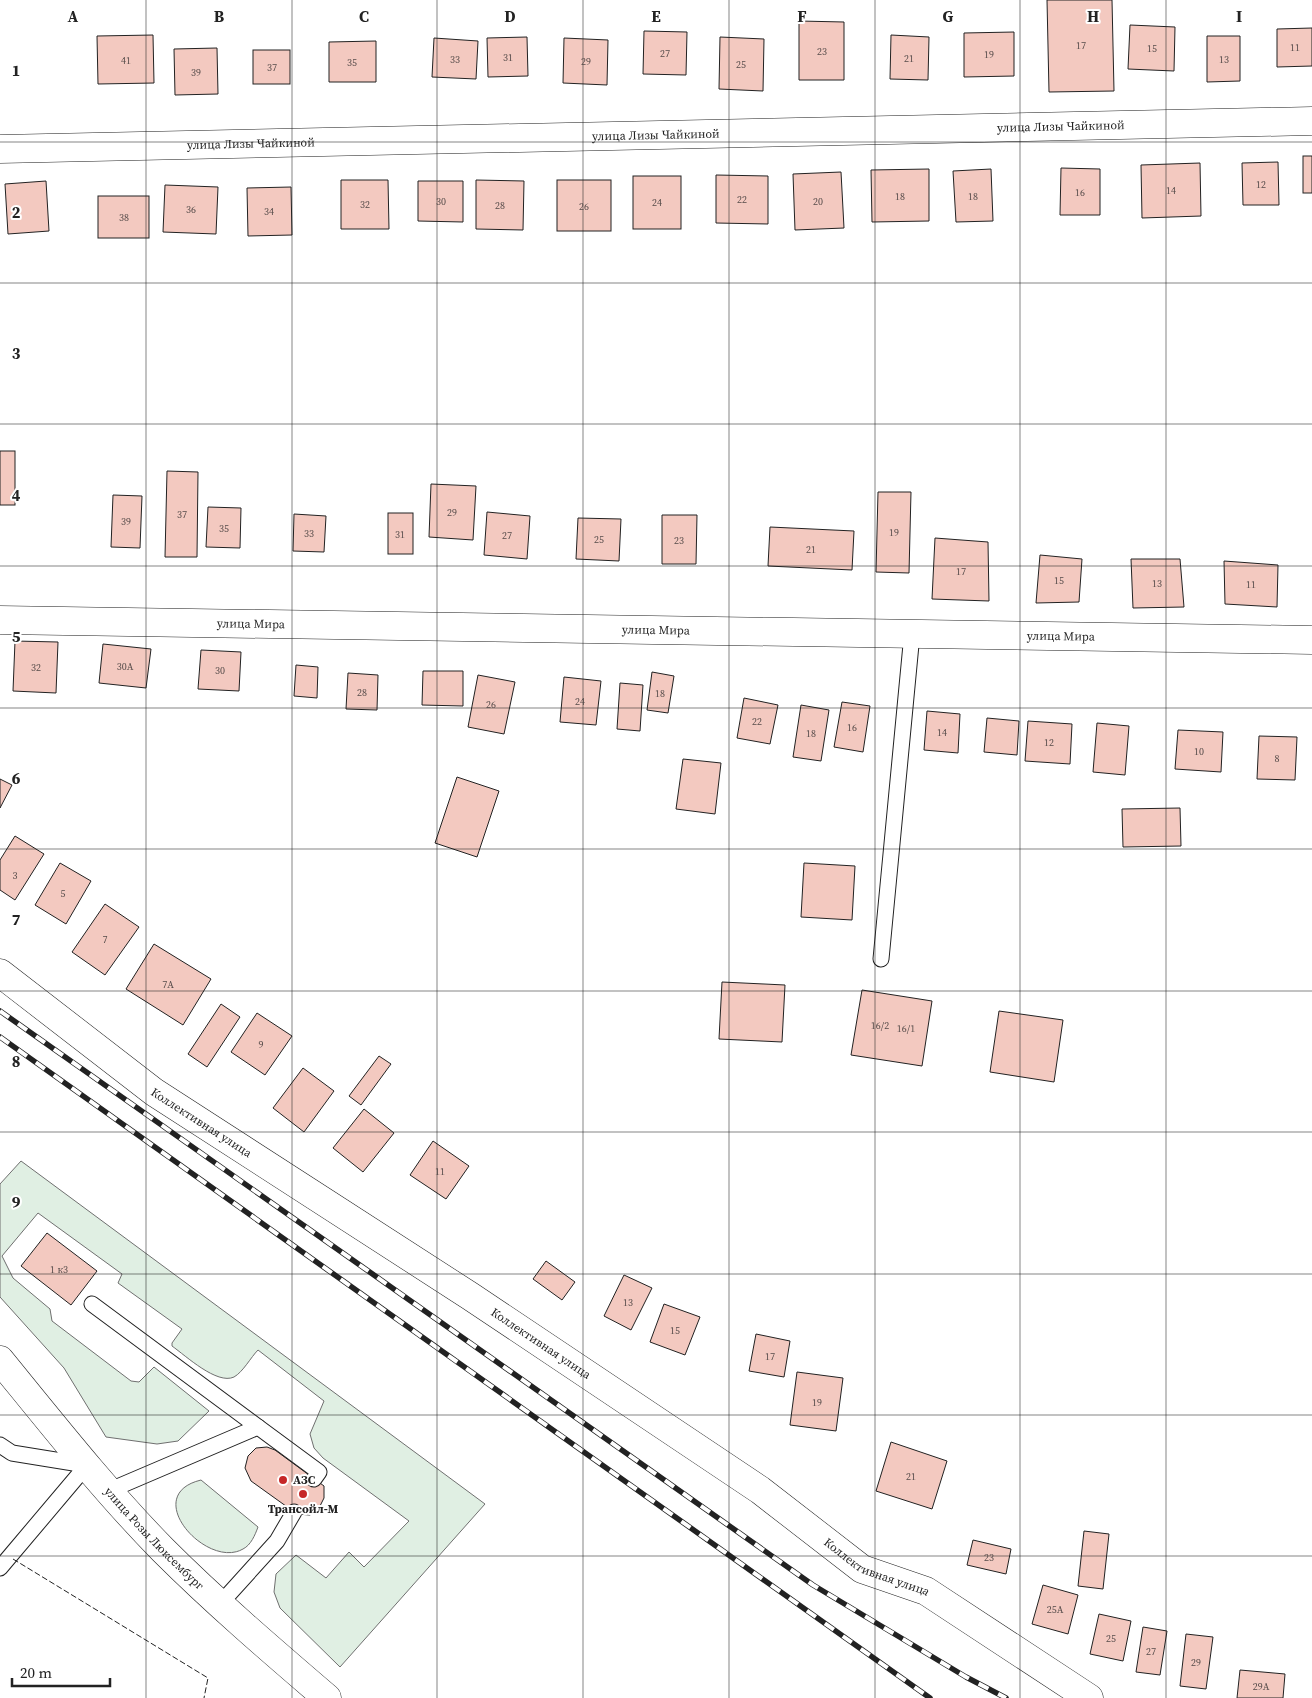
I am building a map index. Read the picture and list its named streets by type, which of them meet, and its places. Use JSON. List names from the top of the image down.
{
  "streets": {
    "street": [
      "улица Лизы Чайкиной",
      "улица Мира",
      "Коллективная улица",
      "улица Розы Люксембург"
    ]
  },
  "places": ["АЗС", "Трансойл-М"],
  "house_numbers": [
    "17",
    "11",
    "15",
    "23",
    "27",
    "19",
    "31",
    "21",
    "33",
    "13",
    "41",
    "29",
    "35",
    "25",
    "37",
    "39",
    "12",
    "14",
    "16",
    "18",
    "18",
    "22",
    "30",
    "20",
    "24",
    "32",
    "28",
    "26",
    "36",
    "34",
    "38",
    "29",
    "37",
    "39",
    "35",
    "19",
    "33",
    "31",
    "27",
    "25",
    "23",
    "21",
    "17",
    "15",
    "13",
    "11",
    "30А",
    "32",
    "30",
    "28",
    "18",
    "24",
    "26",
    "22",
    "16",
    "14",
    "18",
    "12",
    "10",
    "8",
    "3",
    "5",
    "7",
    "7А",
    "16/2",
    "16/1",
    "9",
    "11",
    "1 к3",
    "13",
    "15",
    "17",
    "19",
    "21",
    "23",
    "25А",
    "25",
    "27",
    "29",
    "29А"
  ],
  "scale_bar": "20 m",
  "grid": {
    "columns": [
      "A",
      "B",
      "C",
      "D",
      "E",
      "F",
      "G",
      "H",
      "I"
    ],
    "rows": [
      "1",
      "2",
      "3",
      "4",
      "5",
      "6",
      "7",
      "8",
      "9"
    ]
  }
}
